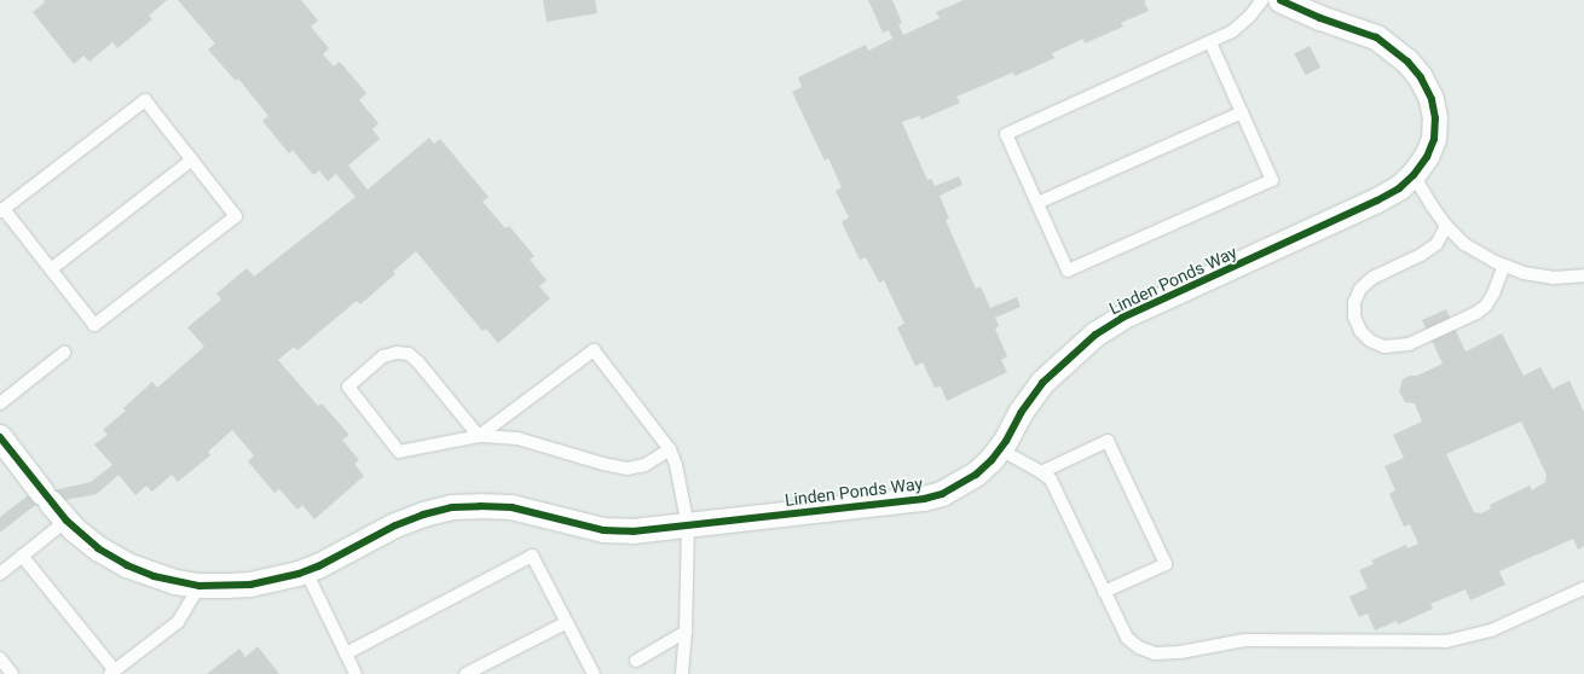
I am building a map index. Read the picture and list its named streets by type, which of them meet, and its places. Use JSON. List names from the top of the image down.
{
  "streets": {
    "street": ["Linden Ponds Way"]
  }
}
